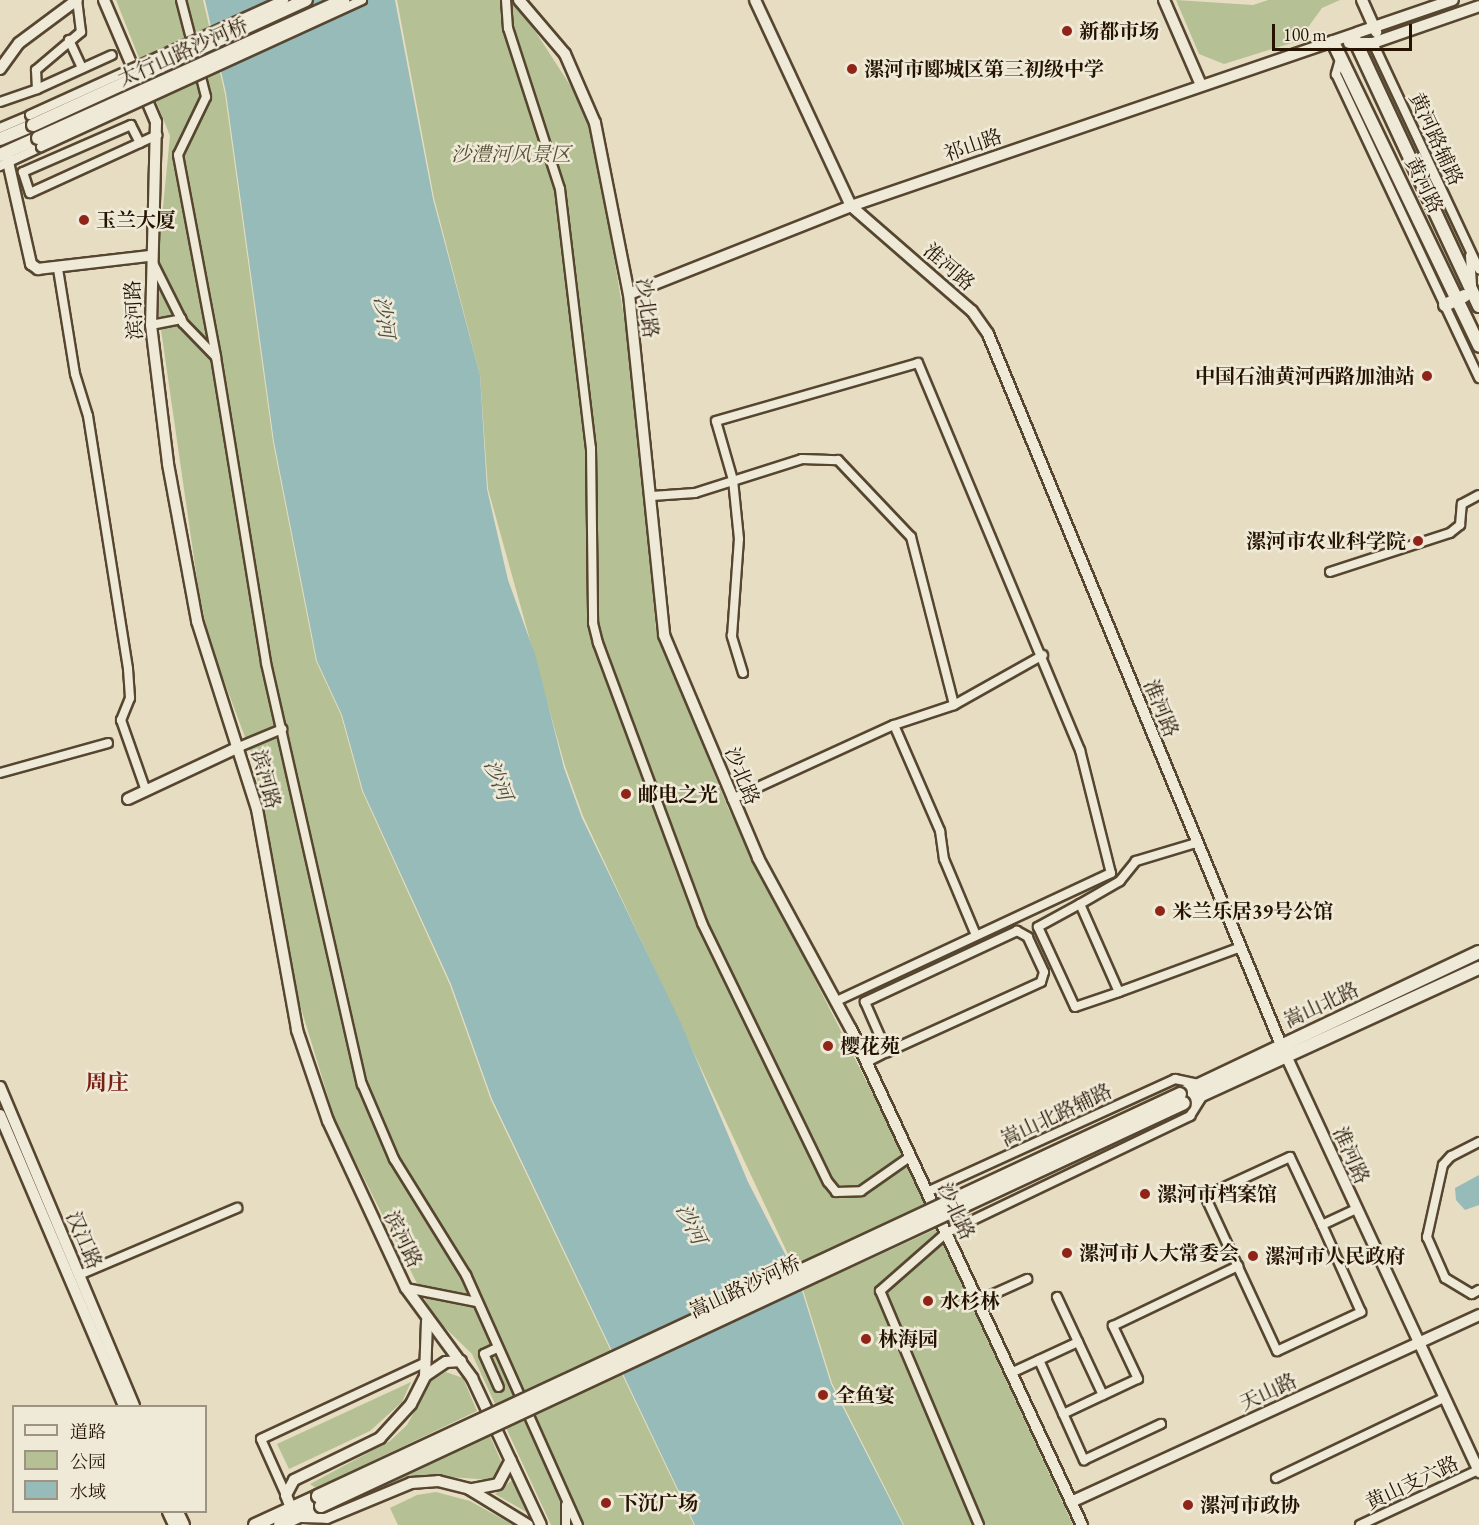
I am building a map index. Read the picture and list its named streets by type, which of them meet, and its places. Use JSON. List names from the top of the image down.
{
  "streets": {
    "main road": [
      "太行山路沙河桥",
      "黄河路",
      "嵩山北路",
      "嵩山路沙河桥"
    ],
    "street": [
      "黄河路辅路",
      "祁山路",
      "淮河路",
      "沙北路",
      "滨河路",
      "嵩山北路辅路",
      "汉江路",
      "天山路",
      "黄山支六路"
    ]
  },
  "crossings": [
    ["黄河路辅路", "祁山路"],
    ["黄河路辅路", "黄河路"],
    ["祁山路", "黄河路"],
    ["祁山路", "淮河路"],
    ["祁山路", "沙北路"],
    ["淮河路", "嵩山北路"],
    ["淮河路", "天山路"],
    ["淮河路", "黄山支六路"],
    ["沙北路", "嵩山北路辅路"],
    ["沙北路", "天山路"],
    ["嵩山北路", "嵩山北路辅路"],
    ["嵩山北路", "嵩山路沙河桥"]
  ],
  "districts": ["周庄"],
  "water": ["沙河"],
  "parks": ["沙澧河风景区"],
  "places": [
    "新都市场",
    "漯河市郾城区第三初级中学",
    "玉兰大厦",
    "中国石油黄河西路加油站",
    "漯河市农业科学院",
    "邮电之光",
    "米兰乐居39号公馆",
    "樱花苑",
    "漯河市档案馆",
    "漯河市人大常委会",
    "漯河市人民政府",
    "水杉林",
    "林海园",
    "全鱼宴",
    "下沉广场",
    "漯河市政协"
  ],
  "legend": ["道路", "公园", "水域"],
  "scale_bar": "100 m"
}
